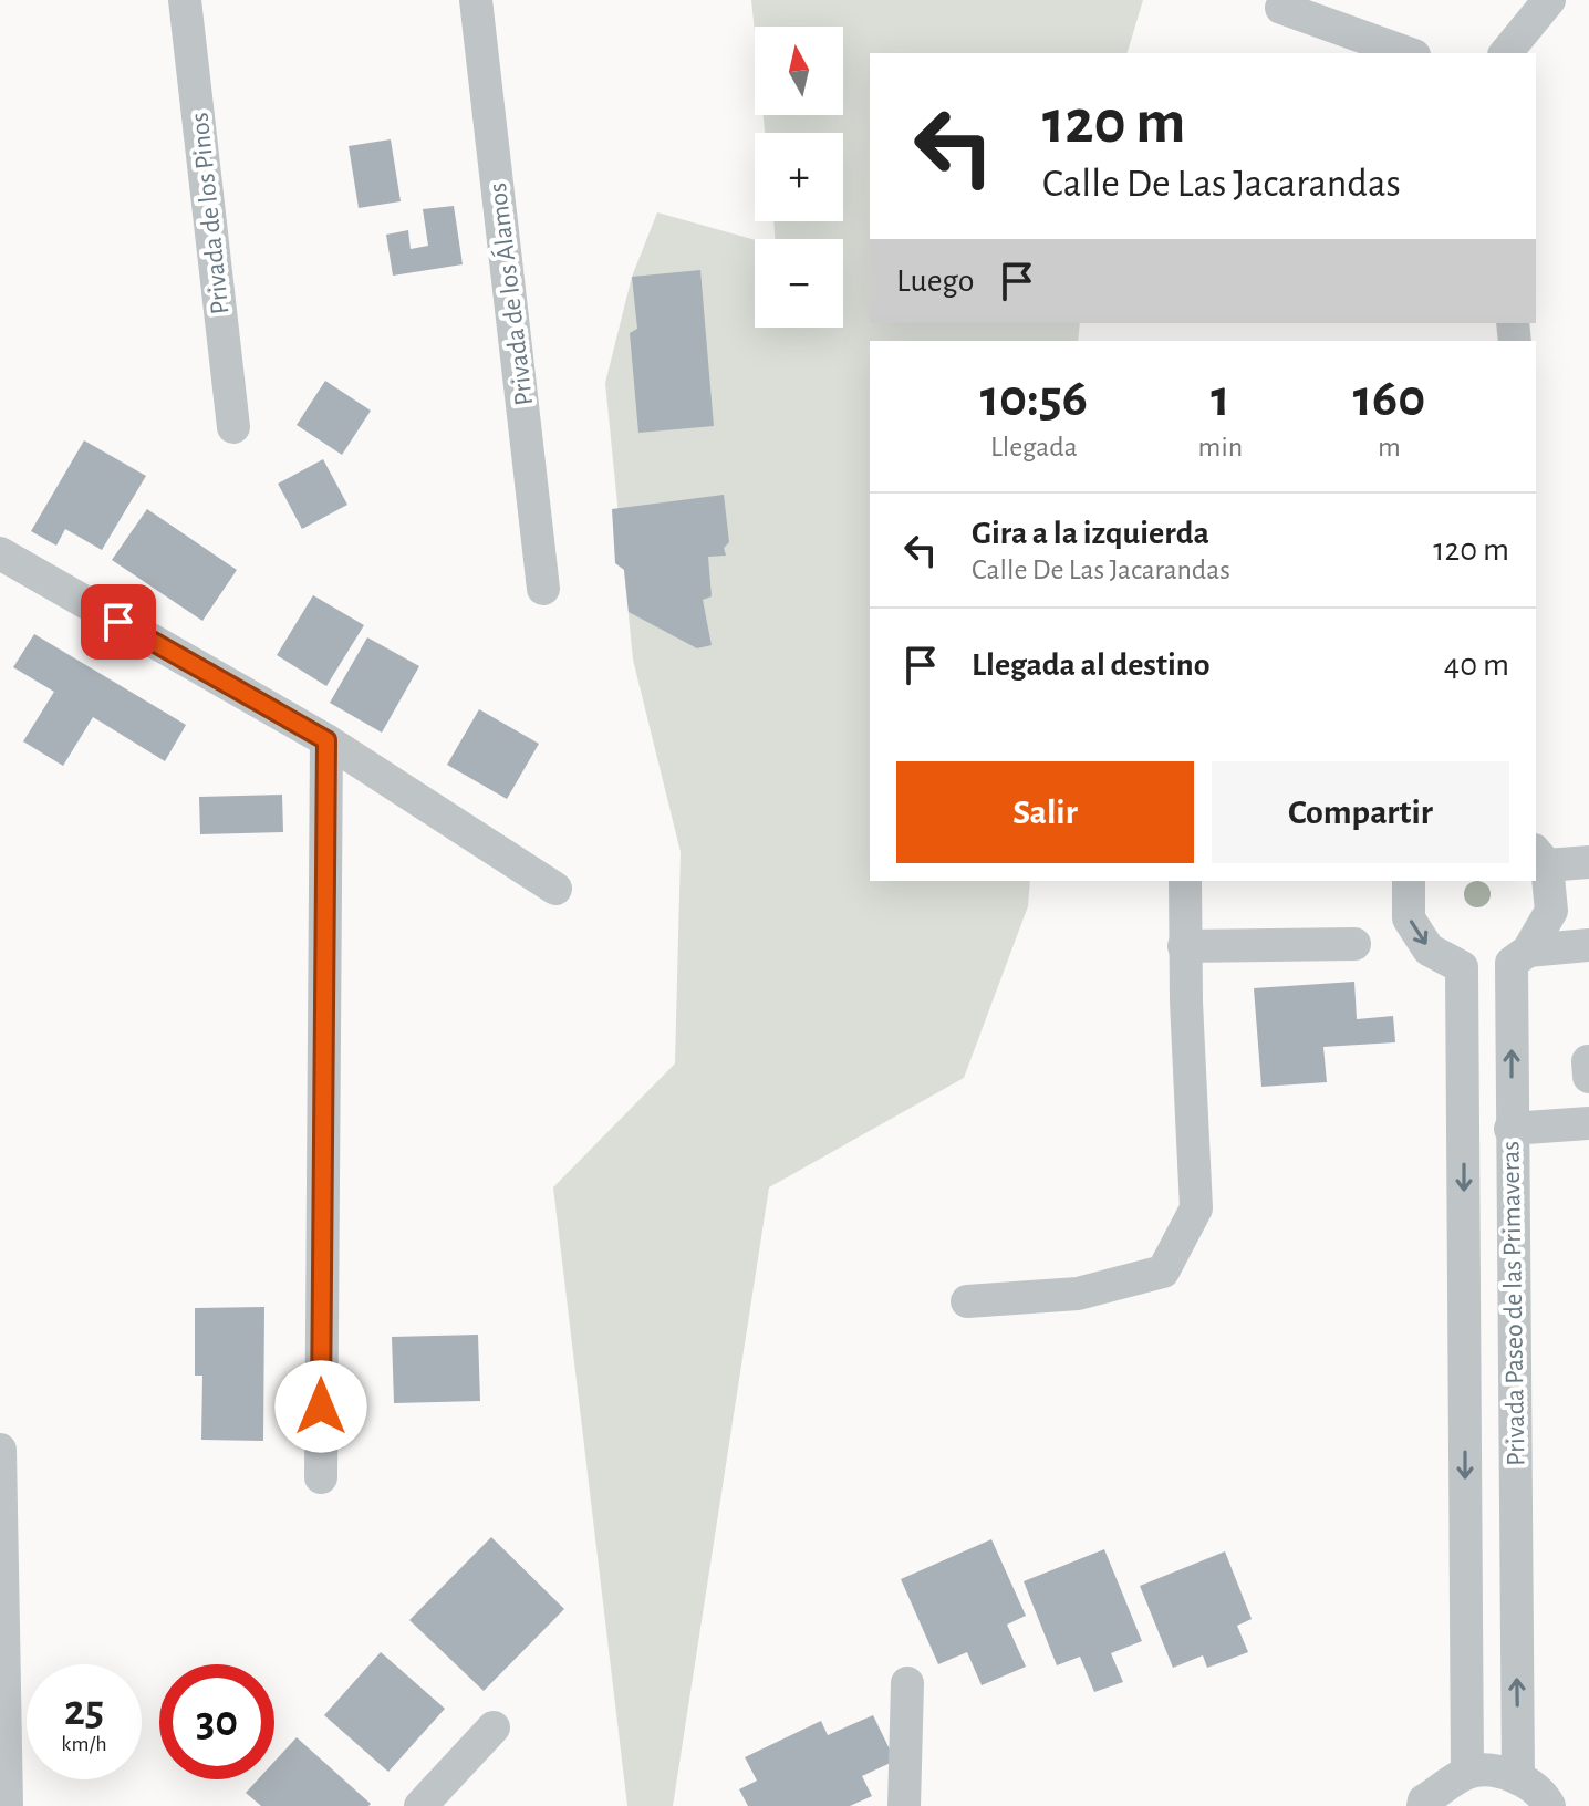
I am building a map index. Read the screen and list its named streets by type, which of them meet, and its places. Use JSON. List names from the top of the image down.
{
  "streets": {
    "street": ["Privada de los Pinos", "Privada de los Álamos", "Privada Paseo de las Primaveras"]
  },
  "north": "top",
  "page": {
    "map_buttons": ["+", "−"],
    "turn": ["120 m", "Calle De Las Jacarandas"],
    "then": "Luego",
    "eta": [
      "10:56",
      "Llegada",
      "1",
      "min",
      "160",
      "m"
    ],
    "list": [
      {
        "name": "Gira a la izquierda",
        "note": "Calle De Las Jacarandas",
        "value": "120 m"
      },
      {
        "name": "Llegada al destino",
        "value": "40 m"
      }
    ],
    "buttons": ["Salir", "Compartir"],
    "speed": "25 km/h",
    "limit": "30"
  }
}
